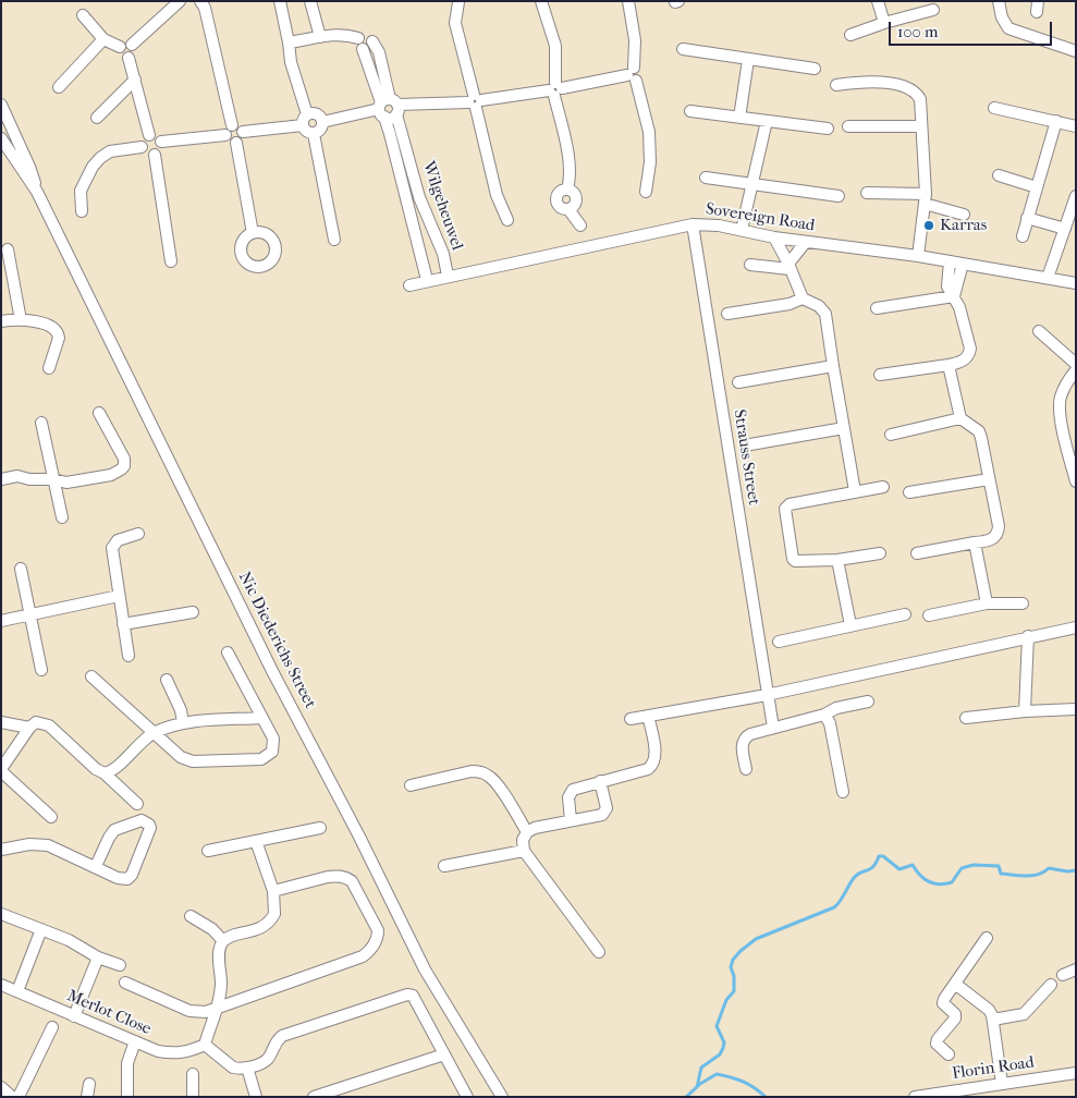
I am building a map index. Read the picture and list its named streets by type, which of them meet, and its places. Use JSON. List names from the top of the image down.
{
  "streets": {
    "street": [
      "Wilgeheuwel",
      "Sovereign Road",
      "Strauss Street",
      "Nic Diederichs Street",
      "Merlot Close",
      "Florin Road"
    ]
  },
  "crossings": [
    ["Wilgeheuwel", "Sovereign Road"],
    ["Sovereign Road", "Strauss Street"]
  ],
  "places": ["Karras"],
  "scale_bar": "100 m"
}
